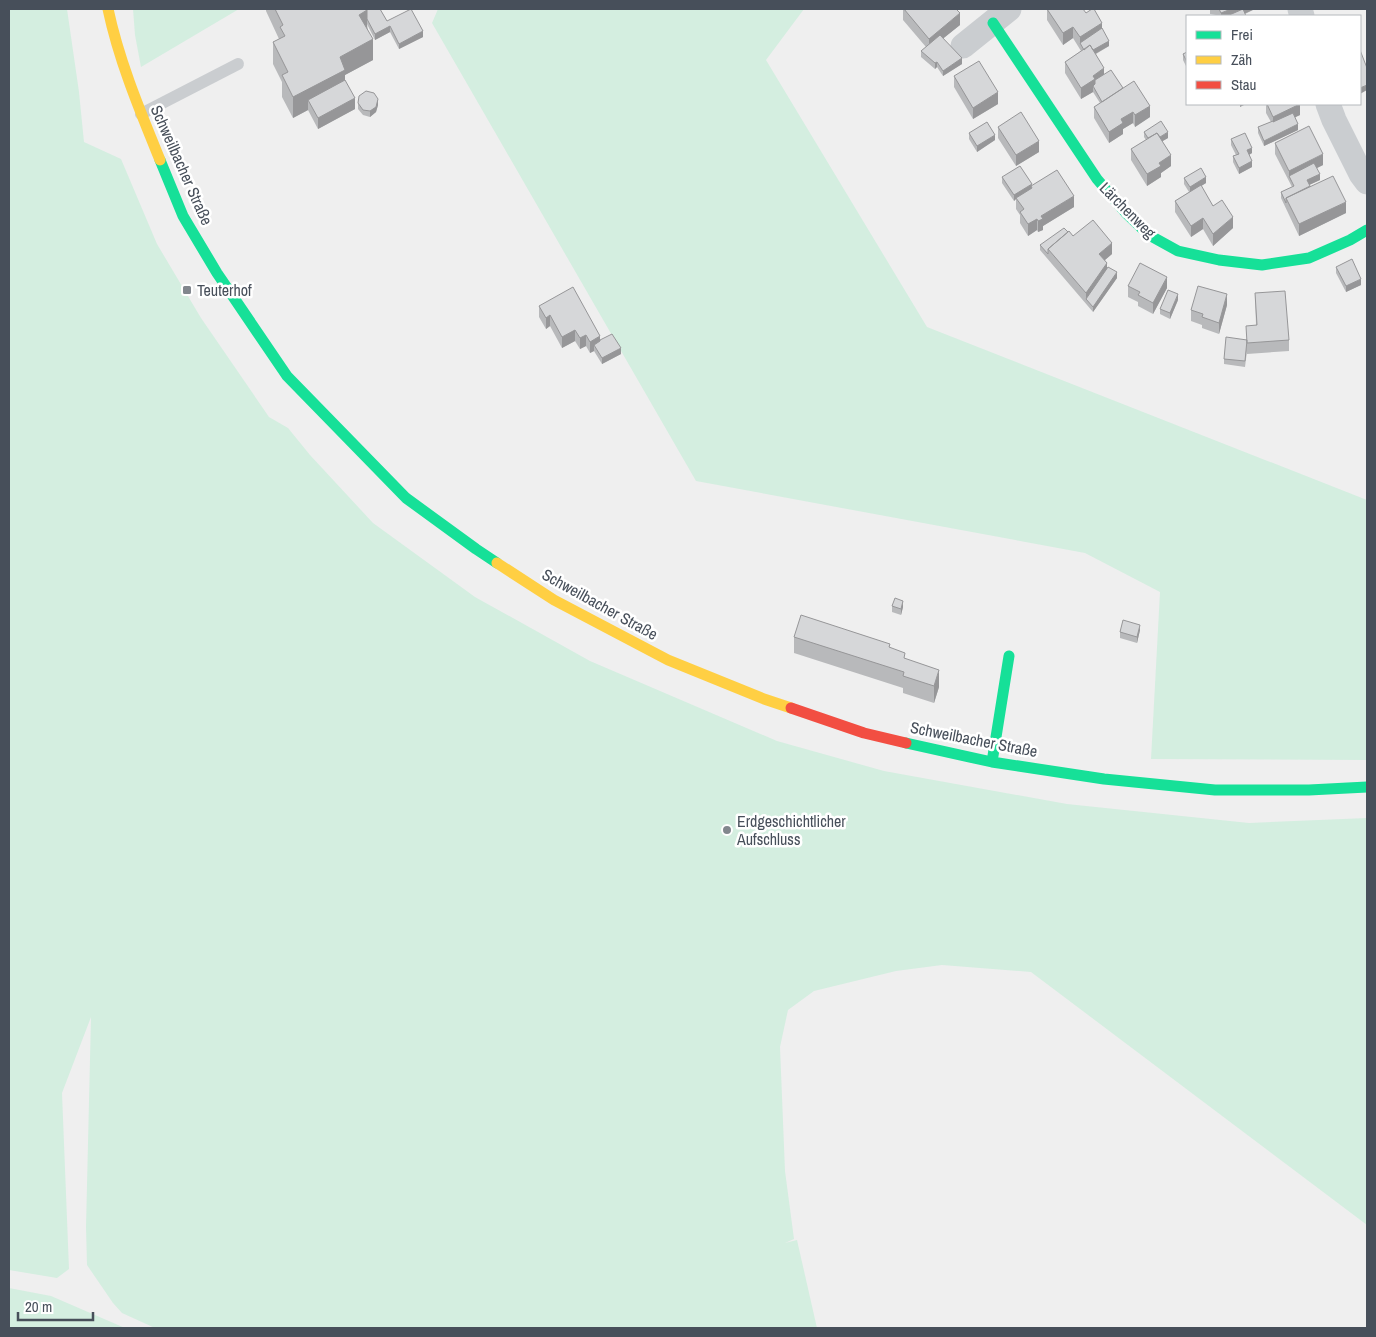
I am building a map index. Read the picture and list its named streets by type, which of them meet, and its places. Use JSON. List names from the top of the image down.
{
  "streets": {
    "main road": ["Schweilbacher Straße", "Lärchenweg"]
  },
  "places": {
    "transit": ["Teuterhof"],
    "other": ["Erdgeschichtlicher Aufschluss"]
  },
  "legend": ["Frei", "Zäh", "Stau"],
  "scale_bar": "20 m"
}
